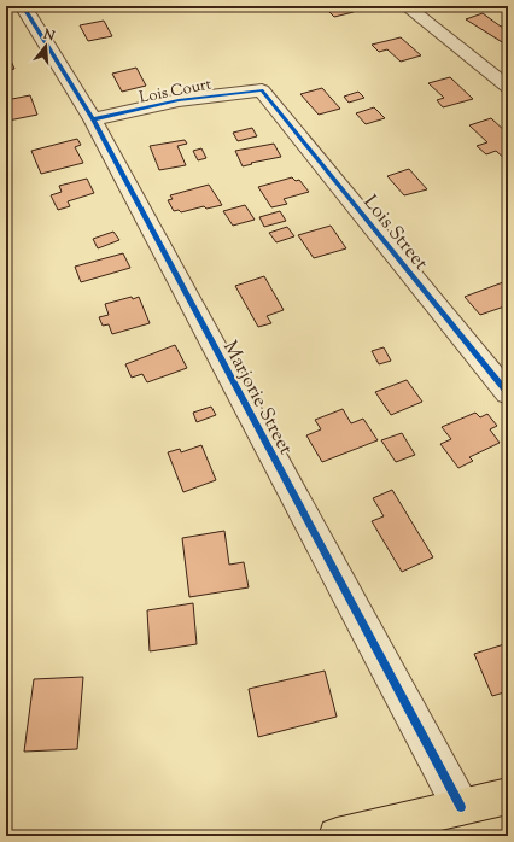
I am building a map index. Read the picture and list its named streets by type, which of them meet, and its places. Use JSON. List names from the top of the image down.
{
  "streets": {
    "street": ["Lois Court", "Lois Street", "Marjorie Street"]
  },
  "crossings": [
    ["Lois Court", "Lois Street"],
    ["Lois Court", "Marjorie Street"]
  ],
  "north": "top"
}
